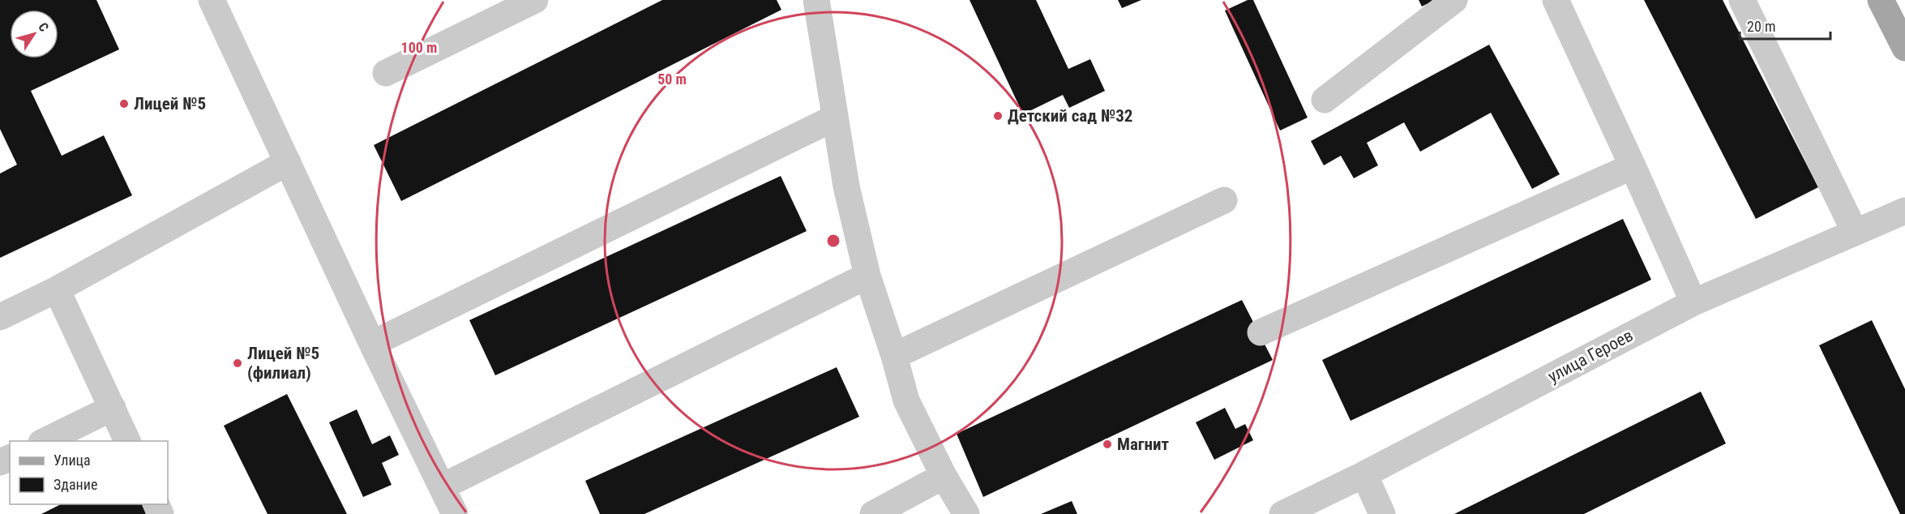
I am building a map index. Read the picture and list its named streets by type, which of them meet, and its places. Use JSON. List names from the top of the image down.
{
  "streets": {
    "street": ["улица Героев"]
  },
  "places": [
    "Лицей №5",
    "Детский сад №32",
    "Лицей №5 (филиал)",
    "Магнит"
  ],
  "legend": ["Улица", "Здание"],
  "scale_bar": "20 m",
  "north": "top right",
  "rings": ["100 m", "50 m"]
}
